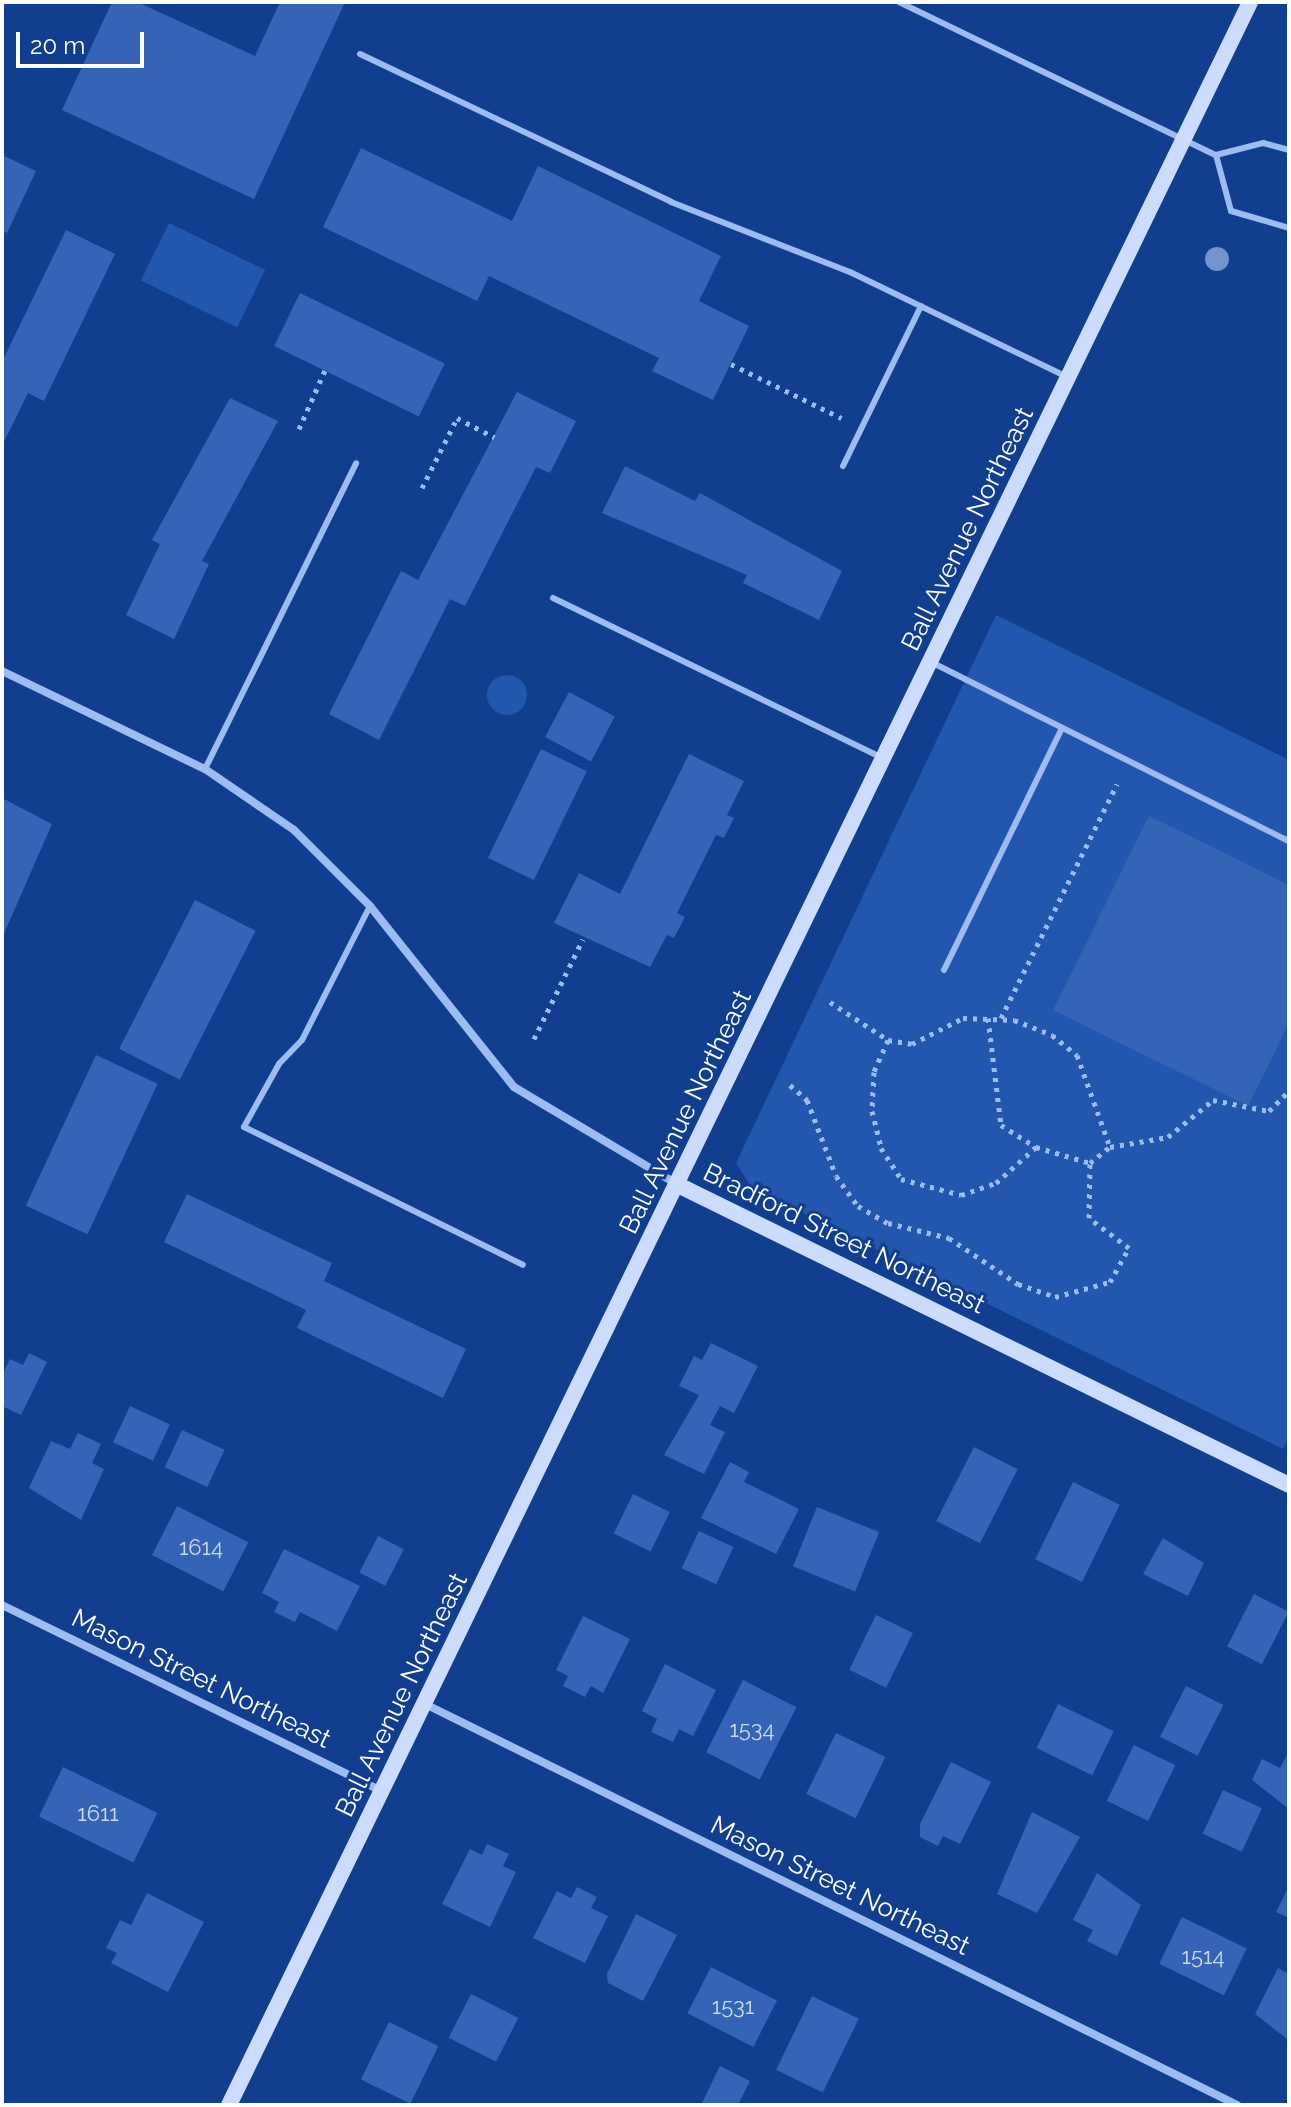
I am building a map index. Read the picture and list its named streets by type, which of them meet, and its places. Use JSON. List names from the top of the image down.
{
  "streets": {
    "street": ["Ball Avenue Northeast", "Bradford Street Northeast", "Mason Street Northeast"]
  },
  "crossings": [
    ["Ball Avenue Northeast", "Bradford Street Northeast"],
    ["Ball Avenue Northeast", "Mason Street Northeast"]
  ],
  "house_numbers": [
    "1614",
    "1534",
    "1611",
    "1514",
    "1531"
  ],
  "scale_bar": "20 m"
}
